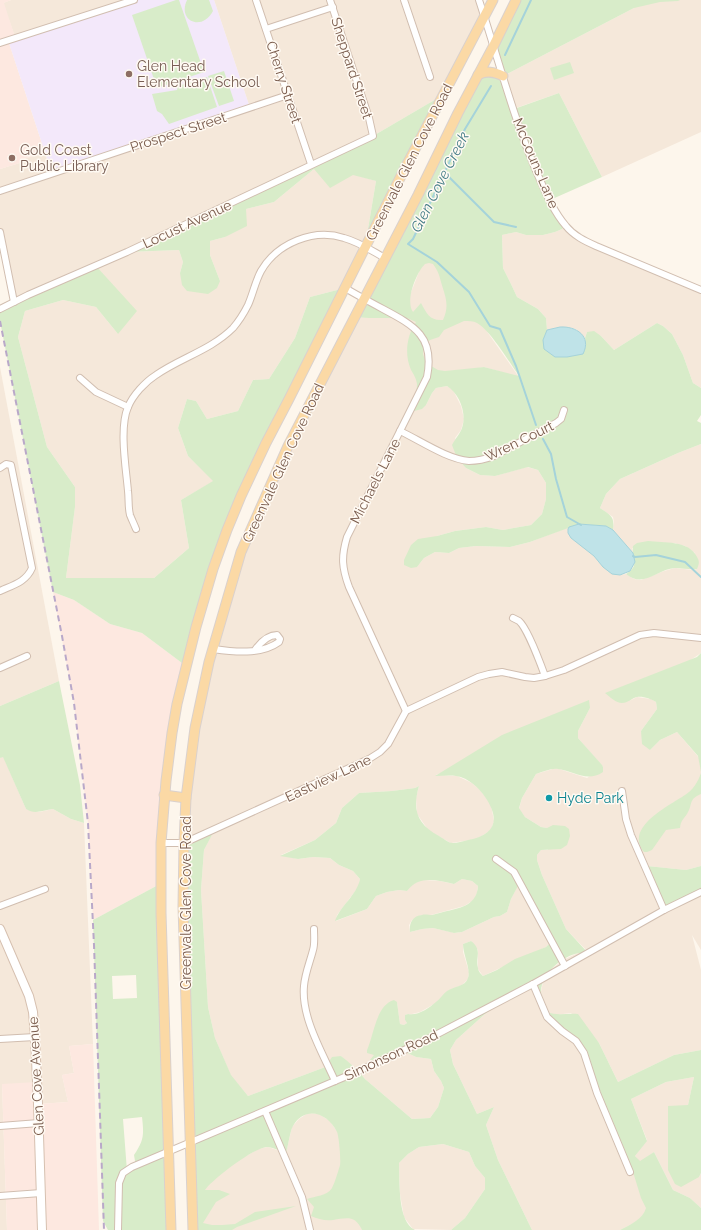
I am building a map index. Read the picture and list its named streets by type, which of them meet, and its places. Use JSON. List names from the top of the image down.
{
  "streets": {
    "main road": ["Greenvale Glen Cove Road", "Glen Cove Avenue"],
    "street": [
      "Sheppard Street",
      "Cherry Street",
      "Prospect Street",
      "McCouns Lane",
      "Locust Avenue",
      "Wren Court",
      "Michaels Lane",
      "Eastview Lane",
      "Simonson Road"
    ]
  },
  "crossings": [
    ["Sheppard Street", "Locust Avenue"],
    ["Cherry Street", "Prospect Street"],
    ["Cherry Street", "Locust Avenue"],
    ["Greenvale Glen Cove Road", "McCouns Lane"],
    ["Greenvale Glen Cove Road", "Michaels Lane"],
    ["Greenvale Glen Cove Road", "Eastview Lane"],
    ["Greenvale Glen Cove Road", "Simonson Road"],
    ["Wren Court", "Michaels Lane"],
    ["Michaels Lane", "Eastview Lane"]
  ],
  "water": ["Glen Cove Creek"],
  "places": ["Glen Head Elementary School", "Gold Coast Public Library", "Hyde Park"]
}
